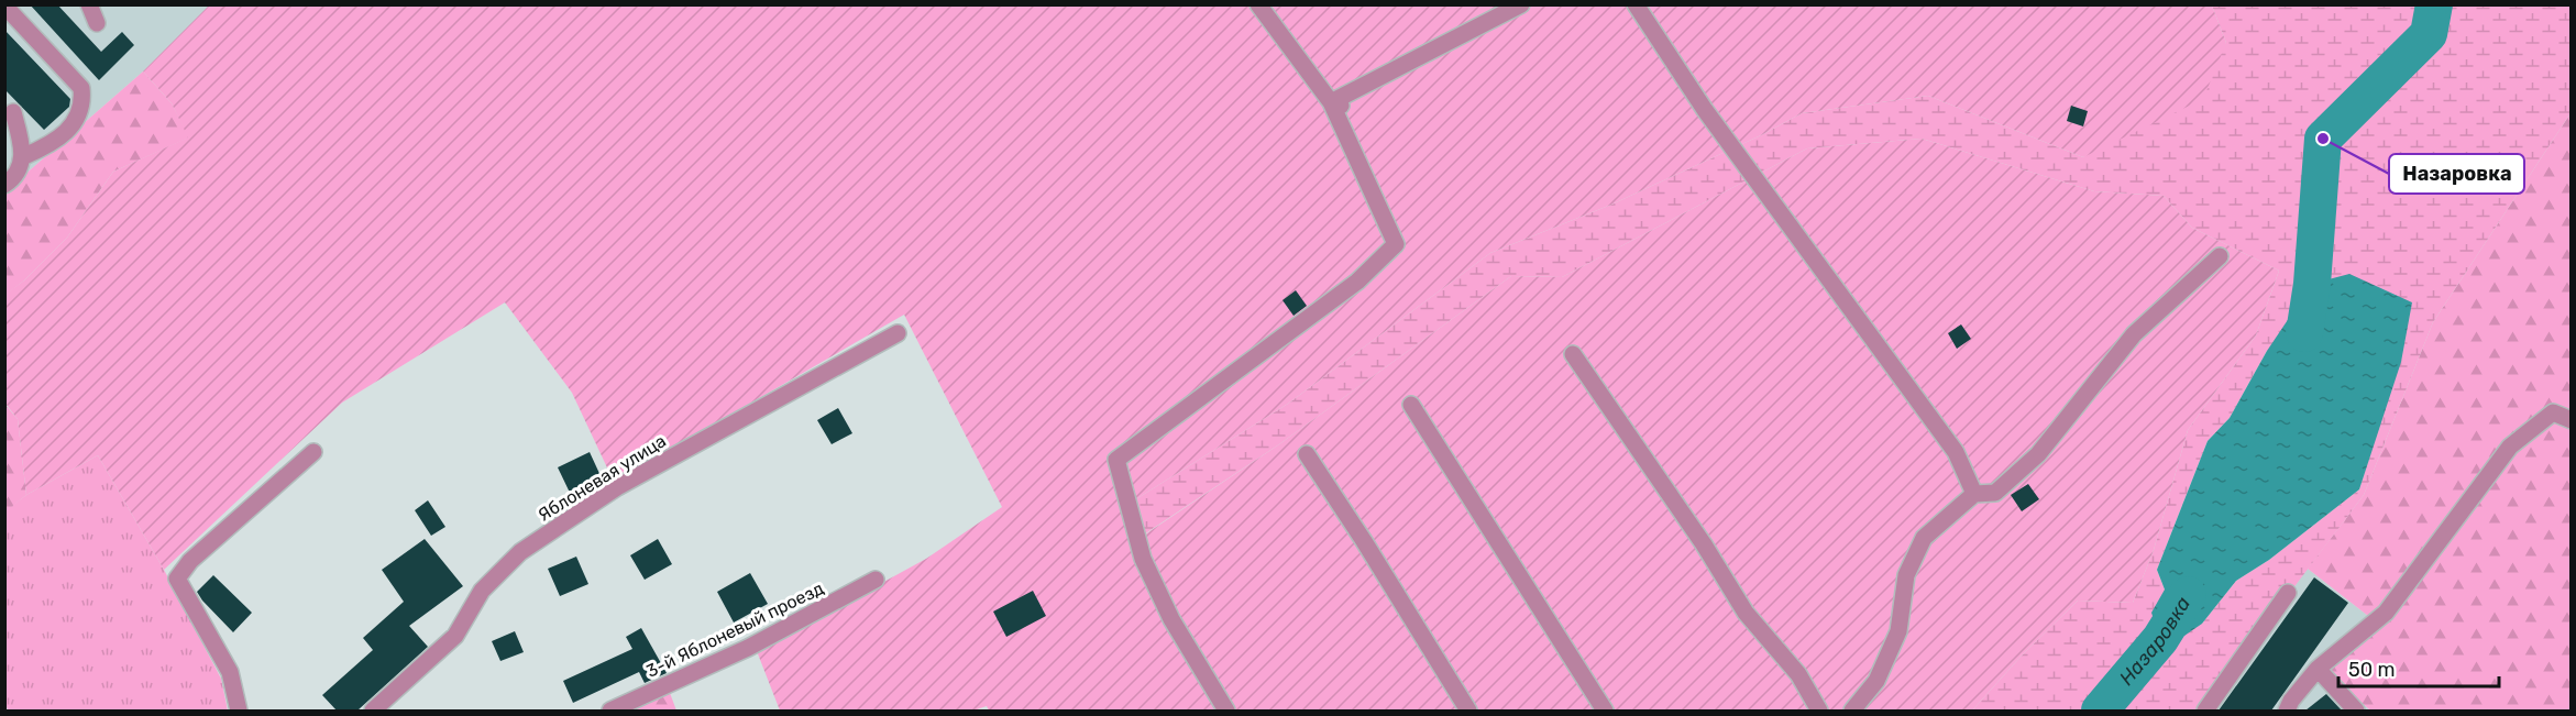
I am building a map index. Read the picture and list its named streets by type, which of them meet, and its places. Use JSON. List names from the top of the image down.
{
  "streets": {
    "street": ["Яблоневая улица", "3-й Яблоневый проезд"]
  },
  "water": ["Назаровка"],
  "places": ["Назаровка"],
  "scale_bar": "50 m"
}
